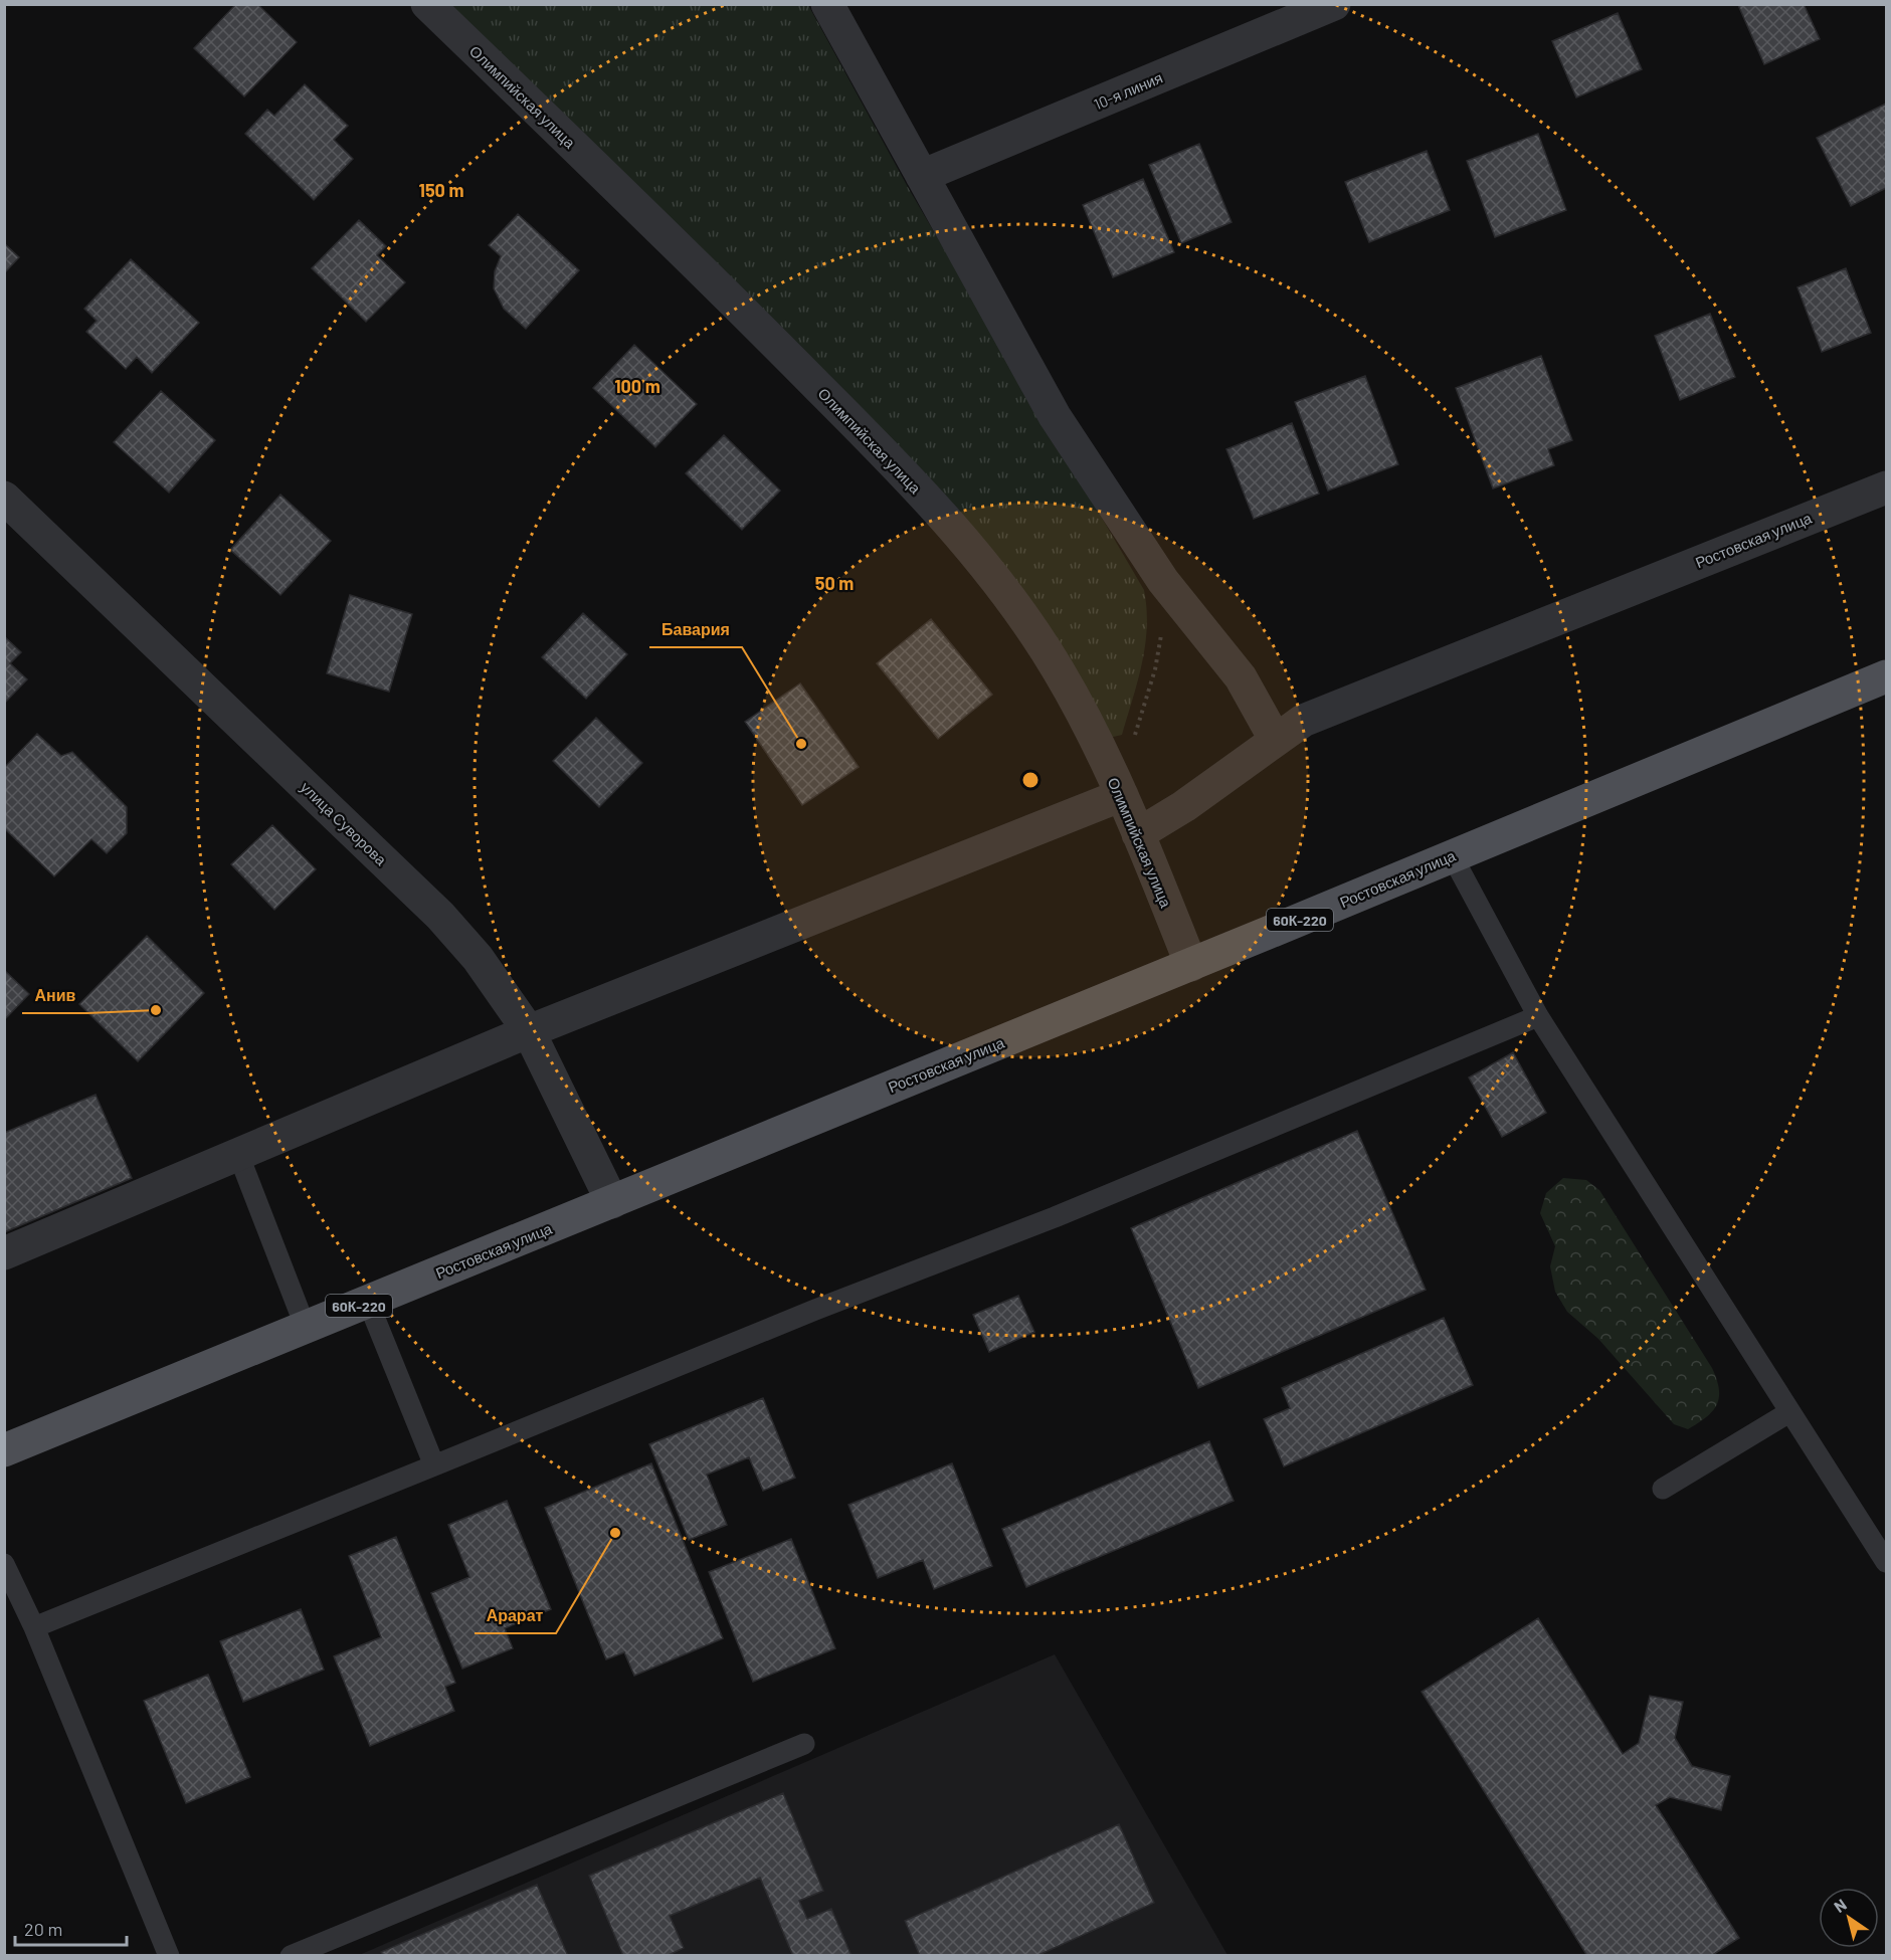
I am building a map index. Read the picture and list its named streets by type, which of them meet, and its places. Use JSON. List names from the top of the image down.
{
  "streets": {
    "main road": ["Ростовская улица", "60К-220"],
    "street": ["10-я линия", "Олимпийская улица", "улица Суворова"]
  },
  "crossings": [
    ["Олимпийская улица", "Ростовская улица"],
    ["Ростовская улица", "улица Суворова"]
  ],
  "places": ["Бавария", "Анив", "Арарат"],
  "scale_bar": "20 m",
  "north": "top left",
  "rings": ["150 m", "100 m", "50 m"]
}
